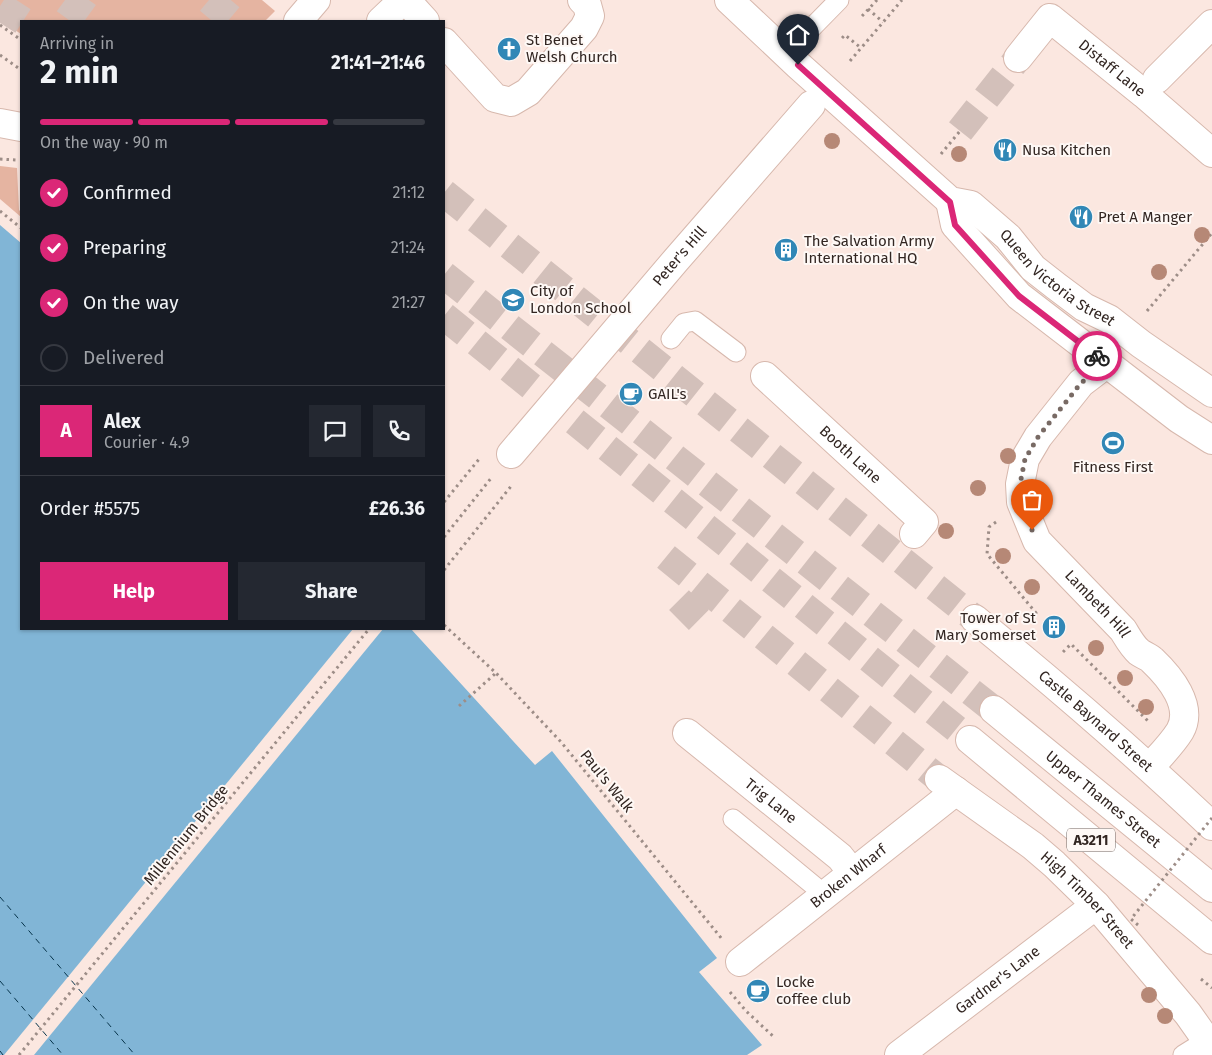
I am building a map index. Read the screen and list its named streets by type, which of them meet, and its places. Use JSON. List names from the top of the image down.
{
  "streets": {
    "street": [
      "Distaff Lane",
      "Peter's Hill",
      "Queen Victoria Street",
      "Booth Lane",
      "Lambeth Hill",
      "Castle Baynard Street",
      "Upper Thames Street",
      "Trig Lane",
      "A3211",
      "Broken Wharf",
      "High Timber Street",
      "Gardner's Lane"
    ],
    "path": ["Paul's Walk", "Millennium Bridge"]
  },
  "crossings": [
    ["Queen Victoria Street", "Lambeth Hill"],
    ["Lambeth Hill", "Castle Baynard Street"],
    ["Paul's Walk", "Broken Wharf"],
    ["Trig Lane", "Broken Wharf"],
    ["Broken Wharf", "High Timber Street"],
    ["High Timber Street", "Gardner's Lane"]
  ],
  "places": {
    "church": ["St Benet Welsh Church"],
    "restaurant": ["Nusa Kitchen", "Pret A Manger"],
    "building": ["The Salvation Army International HQ", "Tower of St Mary Somerset"],
    "school or university": ["City of London School"],
    "cafe": ["GAIL's", "Locke coffee club"],
    "sports": ["Fitness First"]
  },
  "page": {
    "heading": ["2 min", "Arriving in", "21:41–21:46"],
    "panel": [
      "Alex",
      "Courier · 4.9",
      "Order #5575",
      "£26.36"
    ],
    "bar": "On the way · 90 m",
    "list": [
      ["Confirmed", "21:12"],
      ["Preparing", "21:24"],
      ["On the way", "21:27"],
      "Delivered"
    ],
    "round": "A",
    "buttons": ["Help", "Share"]
  }
}
